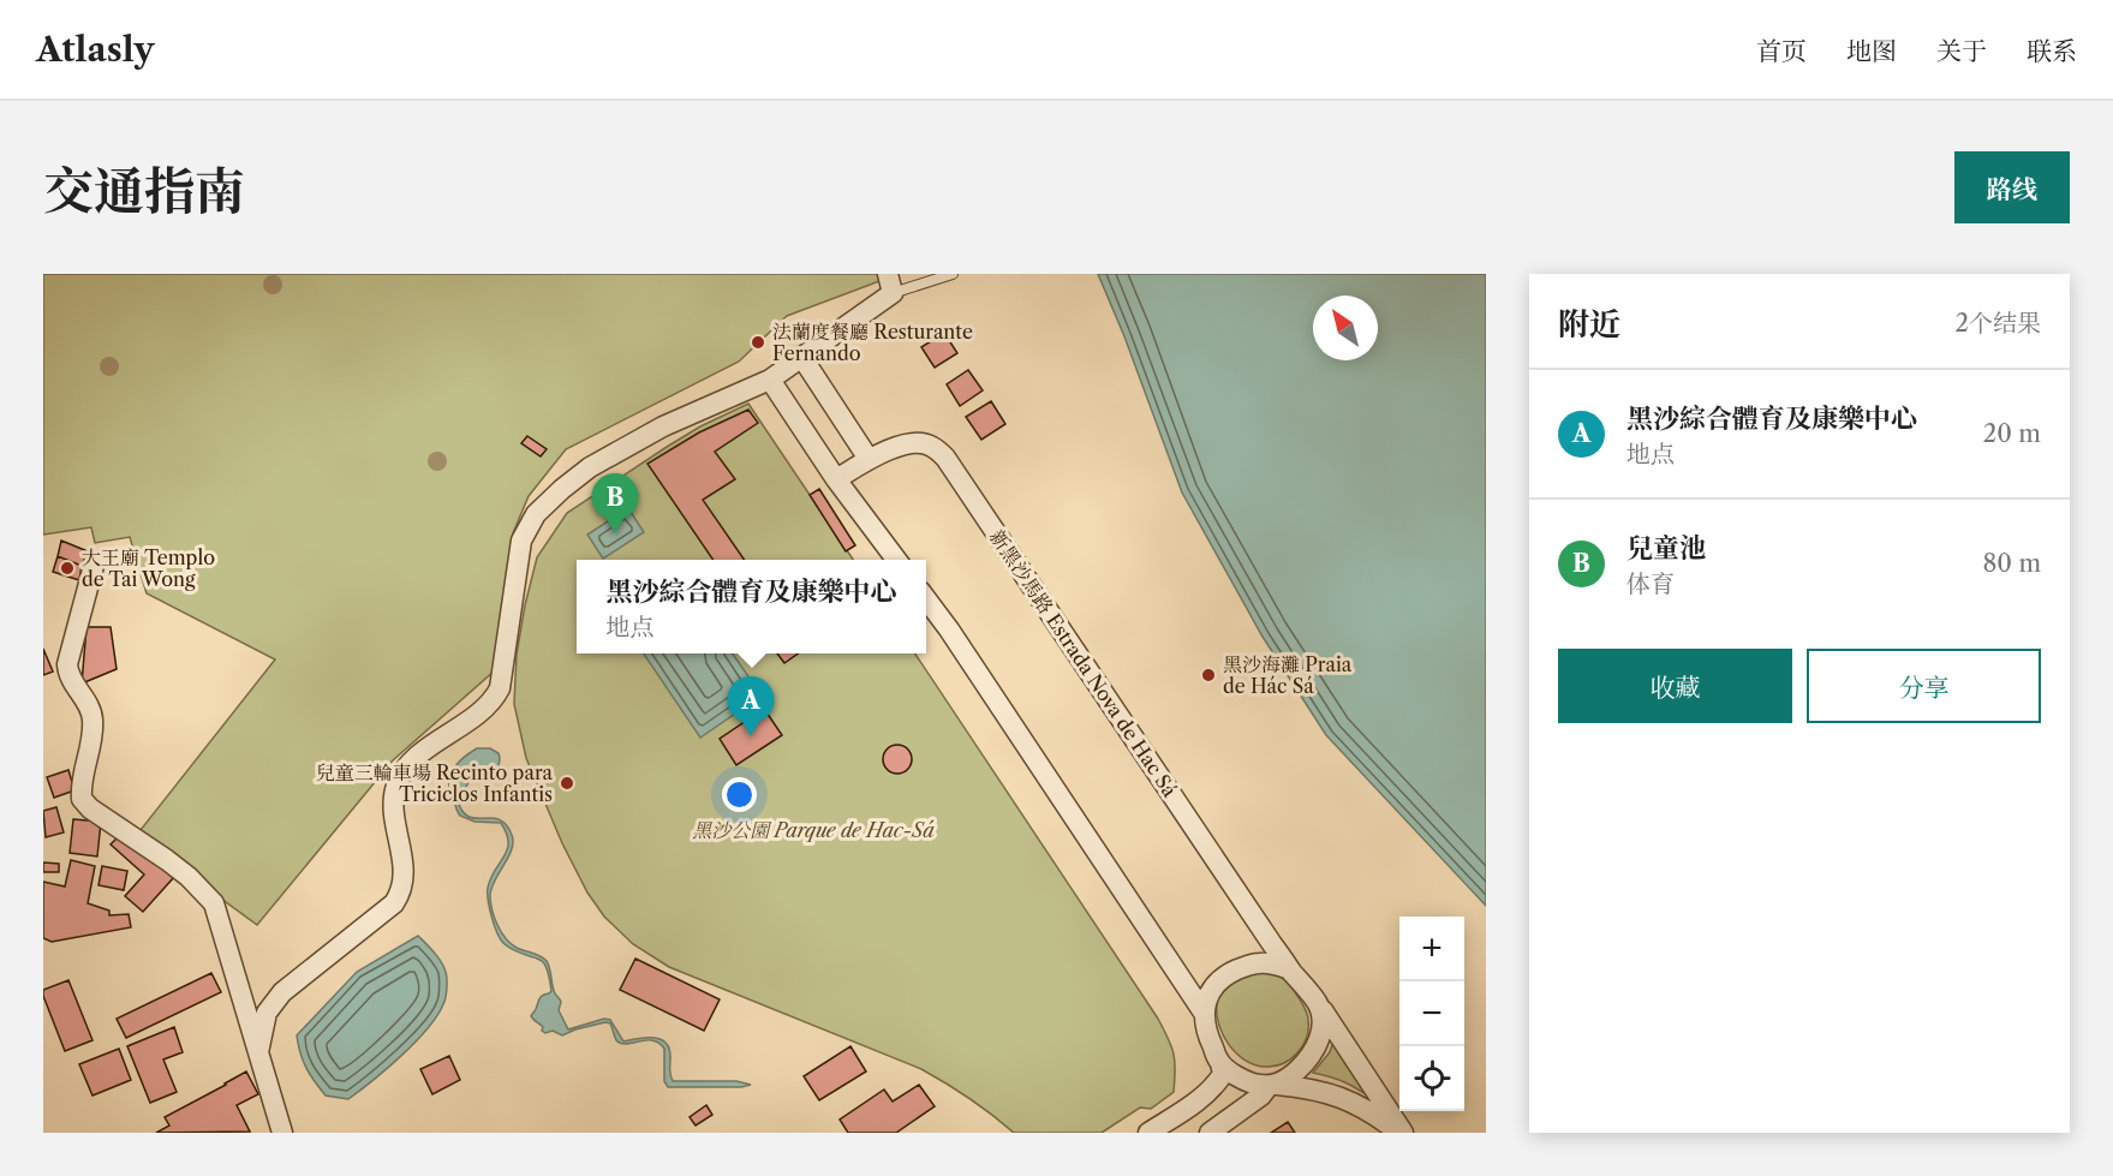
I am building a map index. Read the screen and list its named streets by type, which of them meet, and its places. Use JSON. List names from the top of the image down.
{
  "streets": {
    "street": ["新黑沙馬路 Estrada Nova de Hac Sá"]
  },
  "parks": ["黑沙公園 Parque de Hac-Sá"],
  "places": [
    "法蘭度餐廳 Resturante Fernando",
    "大王廟 Templo de Tai Wong",
    "黑沙海灘 Praia de Hác Sá",
    "兒童三輪車場 Recinto para Triciclos Infantis"
  ],
  "north": "top left",
  "page": {
    "header": "Atlasly",
    "nav": [
      "首页",
      "地图",
      "关于",
      "联系"
    ],
    "title": "交通指南",
    "buttons": [
      "路线",
      ["收藏", "分享"]
    ],
    "heading": ["附近", "2个结果"],
    "list": [
      {
        "mark": "A",
        "name": "黑沙綜合體育及康樂中心",
        "note": "地点",
        "value": "20 m"
      },
      {
        "mark": "B",
        "name": "兒童池",
        "note": "体育",
        "value": "80 m"
      }
    ],
    "pins": ["B", "A"],
    "popup": ["黑沙綜合體育及康樂中心", "地点"],
    "map_buttons": ["+", "−"]
  }
}
